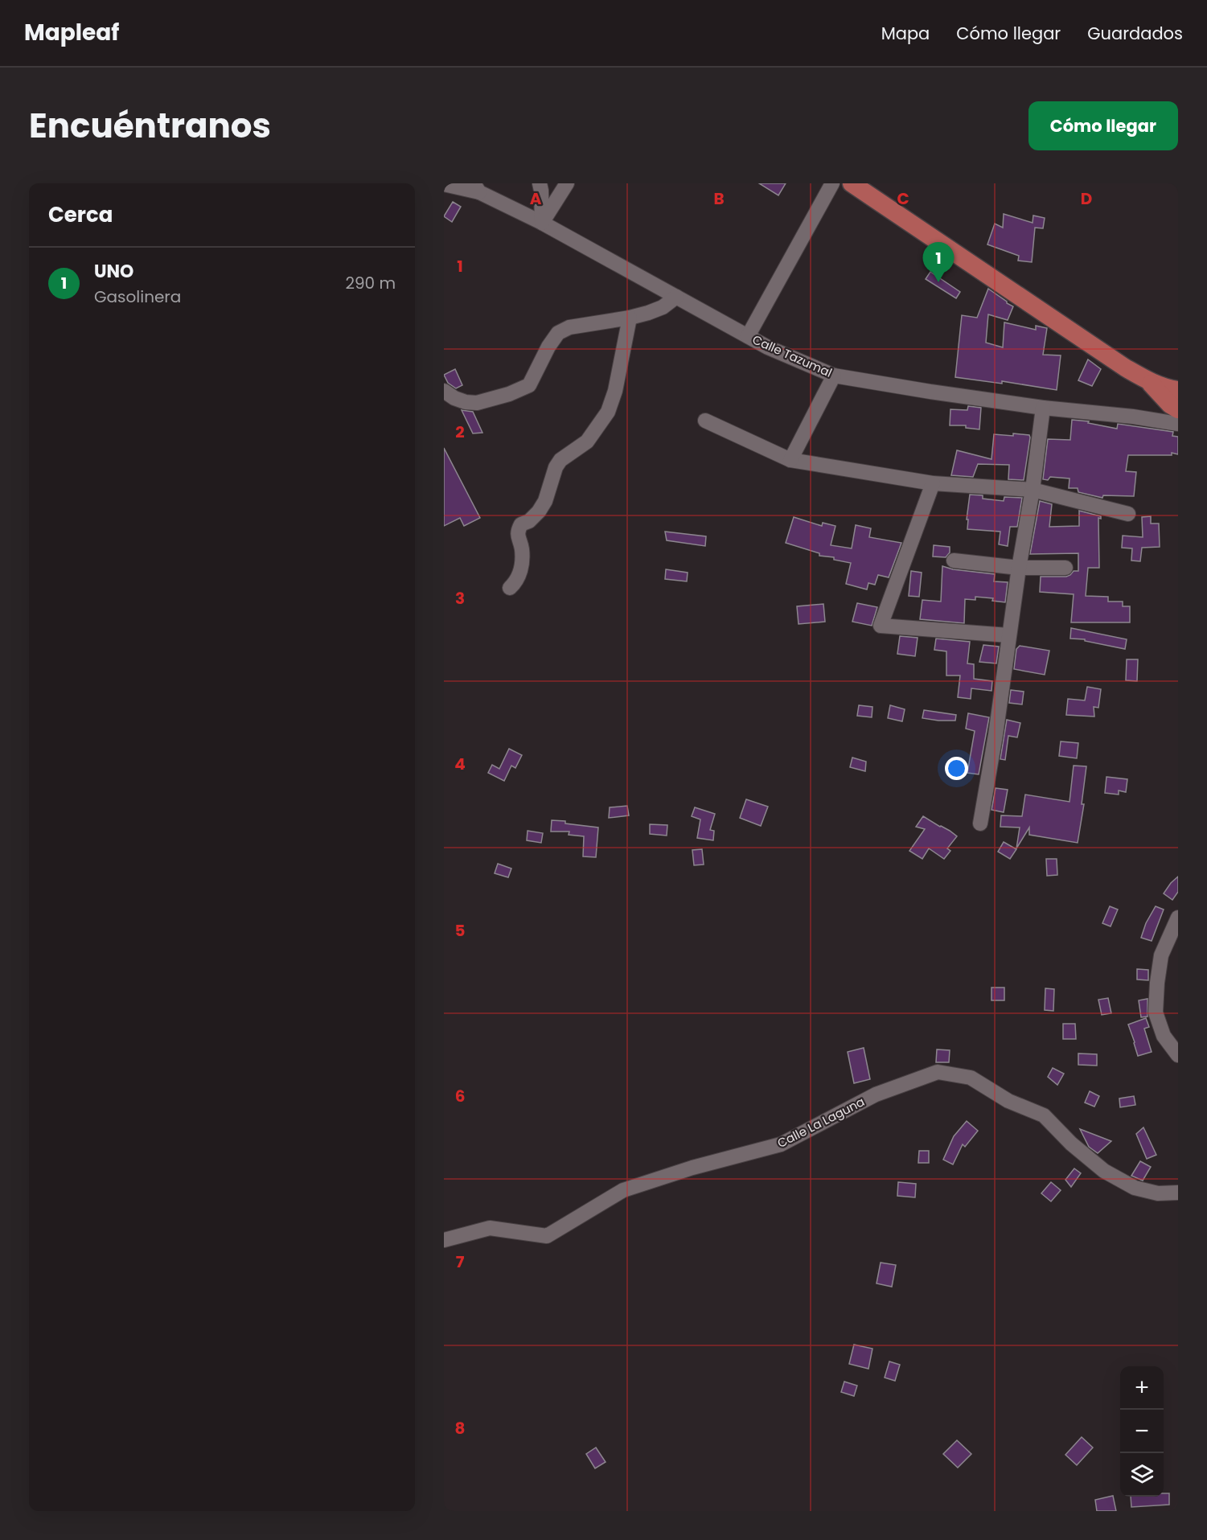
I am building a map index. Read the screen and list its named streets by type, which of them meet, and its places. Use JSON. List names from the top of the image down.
{
  "streets": {
    "street": ["Calle Tazumal", "Calle La Laguna"]
  },
  "page": {
    "header": "Mapleaf",
    "nav": ["Mapa", "Cómo llegar", "Guardados"],
    "title": "Encuéntranos",
    "buttons": "Cómo llegar",
    "heading": "Cerca",
    "pins": "1",
    "list": [
      {
        "mark": "1",
        "name": "UNO",
        "note": "Gasolinera",
        "value": "290 m"
      }
    ],
    "map_buttons": ["+", "−"]
  },
  "grid": {
    "columns": [
      "A",
      "B",
      "C",
      "D"
    ],
    "rows": [
      "1",
      "2",
      "3",
      "4",
      "5",
      "6",
      "7",
      "8"
    ]
  }
}
